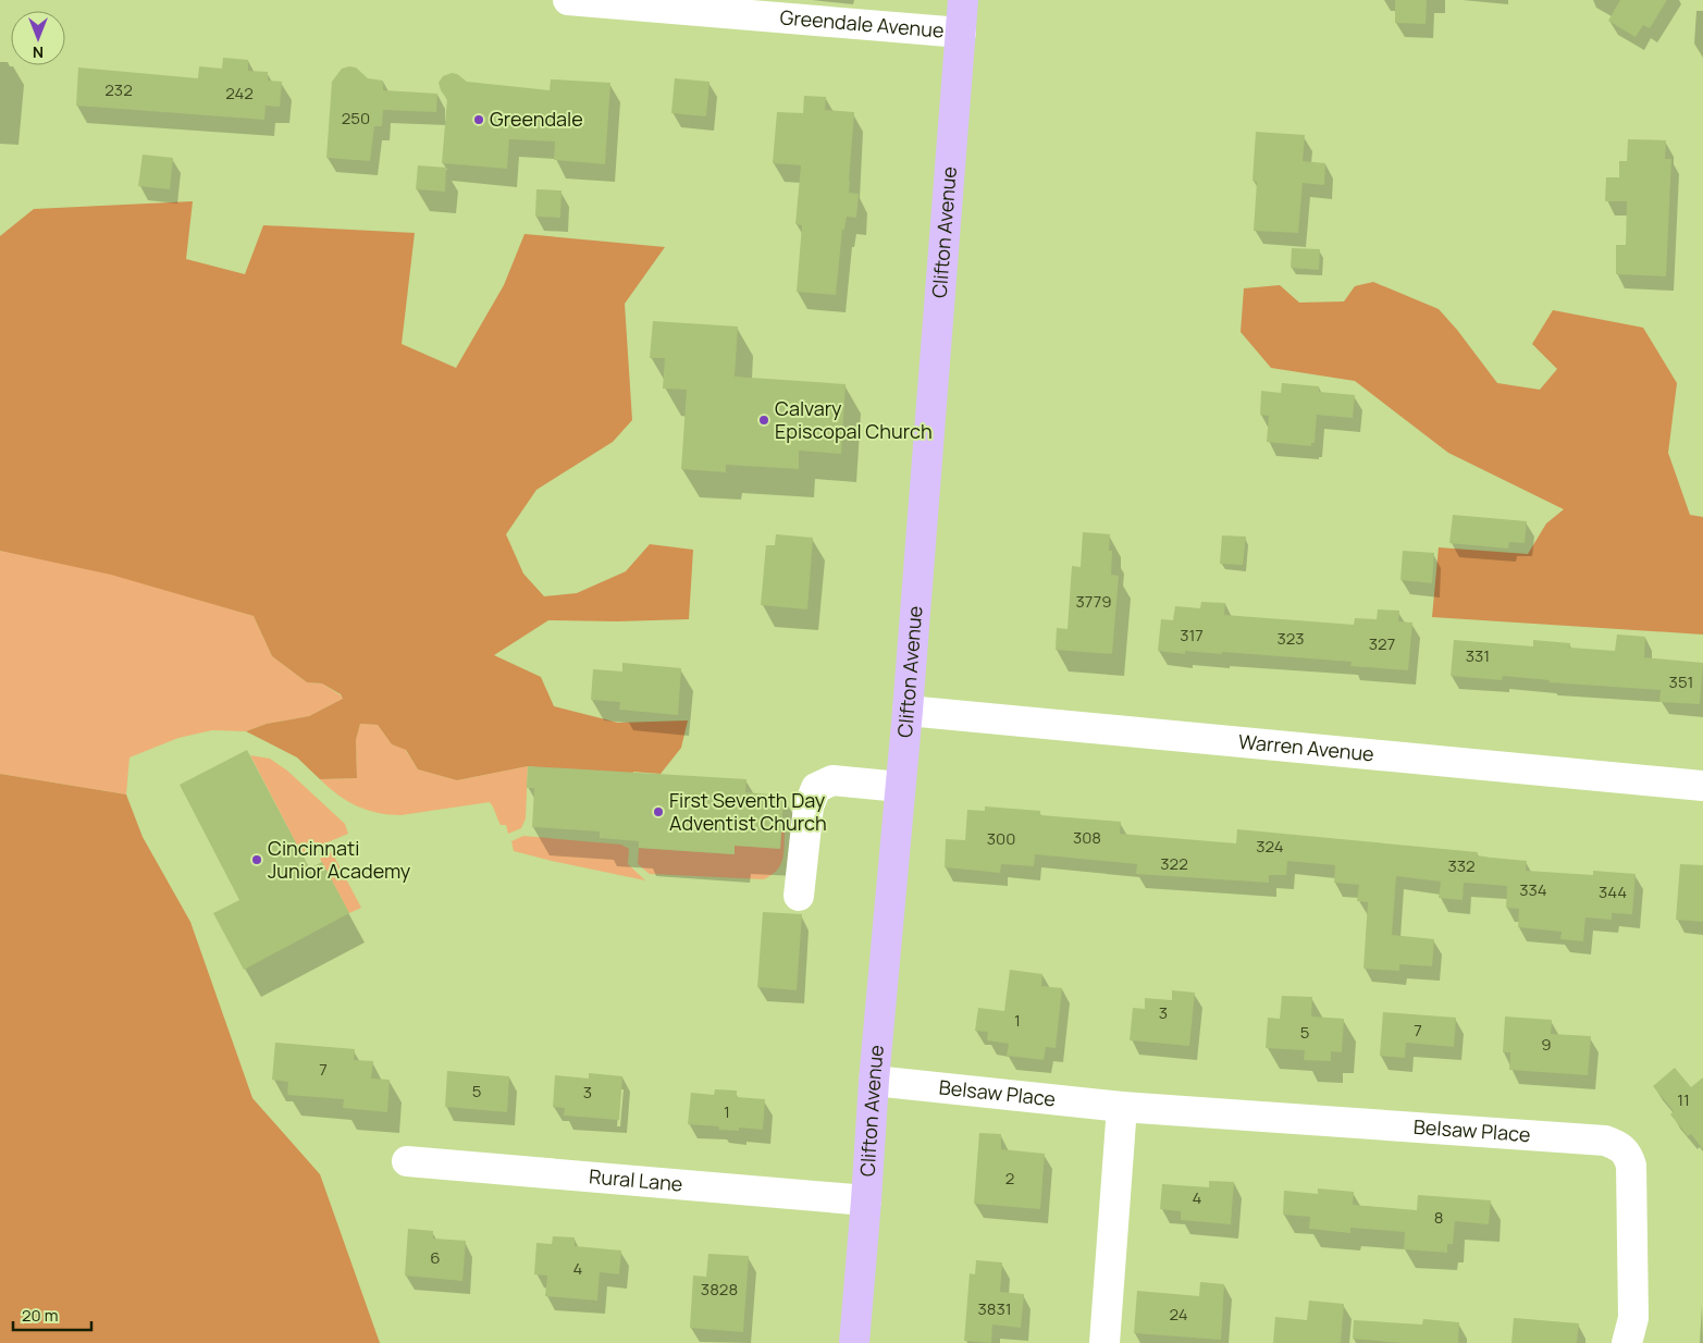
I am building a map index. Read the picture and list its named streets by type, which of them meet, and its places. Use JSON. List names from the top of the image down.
{
  "streets": {
    "main road": ["Clifton Avenue"],
    "street": [
      "Greendale Avenue",
      "Warren Avenue",
      "Belsaw Place",
      "Rural Lane"
    ]
  },
  "crossings": [
    ["Greendale Avenue", "Clifton Avenue"],
    ["Clifton Avenue", "Warren Avenue"],
    ["Clifton Avenue", "Belsaw Place"],
    ["Clifton Avenue", "Rural Lane"]
  ],
  "places": [
    "Greendale",
    "Calvary Episcopal Church",
    "First Seventh Day Adventist Church",
    "Cincinnati Junior Academy"
  ],
  "house_numbers": [
    "232",
    "242",
    "250",
    "3779",
    "317",
    "323",
    "327",
    "331",
    "351",
    "308",
    "300",
    "324",
    "322",
    "332",
    "334",
    "344",
    "3",
    "1",
    "7",
    "5",
    "9",
    "7",
    "5",
    "3",
    "11",
    "1",
    "2",
    "4",
    "8",
    "6",
    "4",
    "3828",
    "3831",
    "24"
  ],
  "scale_bar": "20 m",
  "north": "bottom"
}
